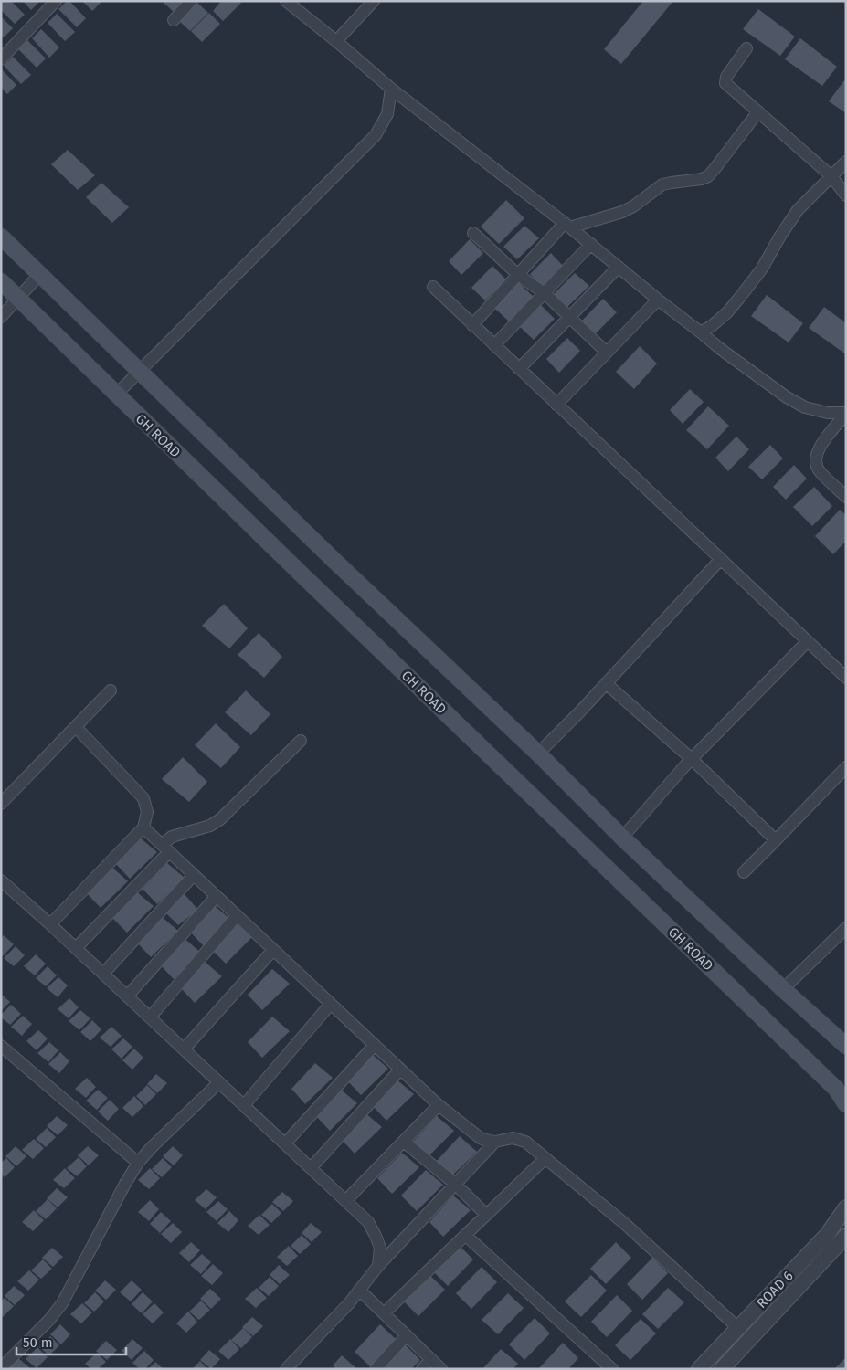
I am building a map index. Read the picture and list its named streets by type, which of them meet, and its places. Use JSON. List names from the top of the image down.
{
  "streets": {
    "main road": ["GH ROAD"],
    "street": ["ROAD 6"]
  },
  "scale_bar": "50 m"
}
